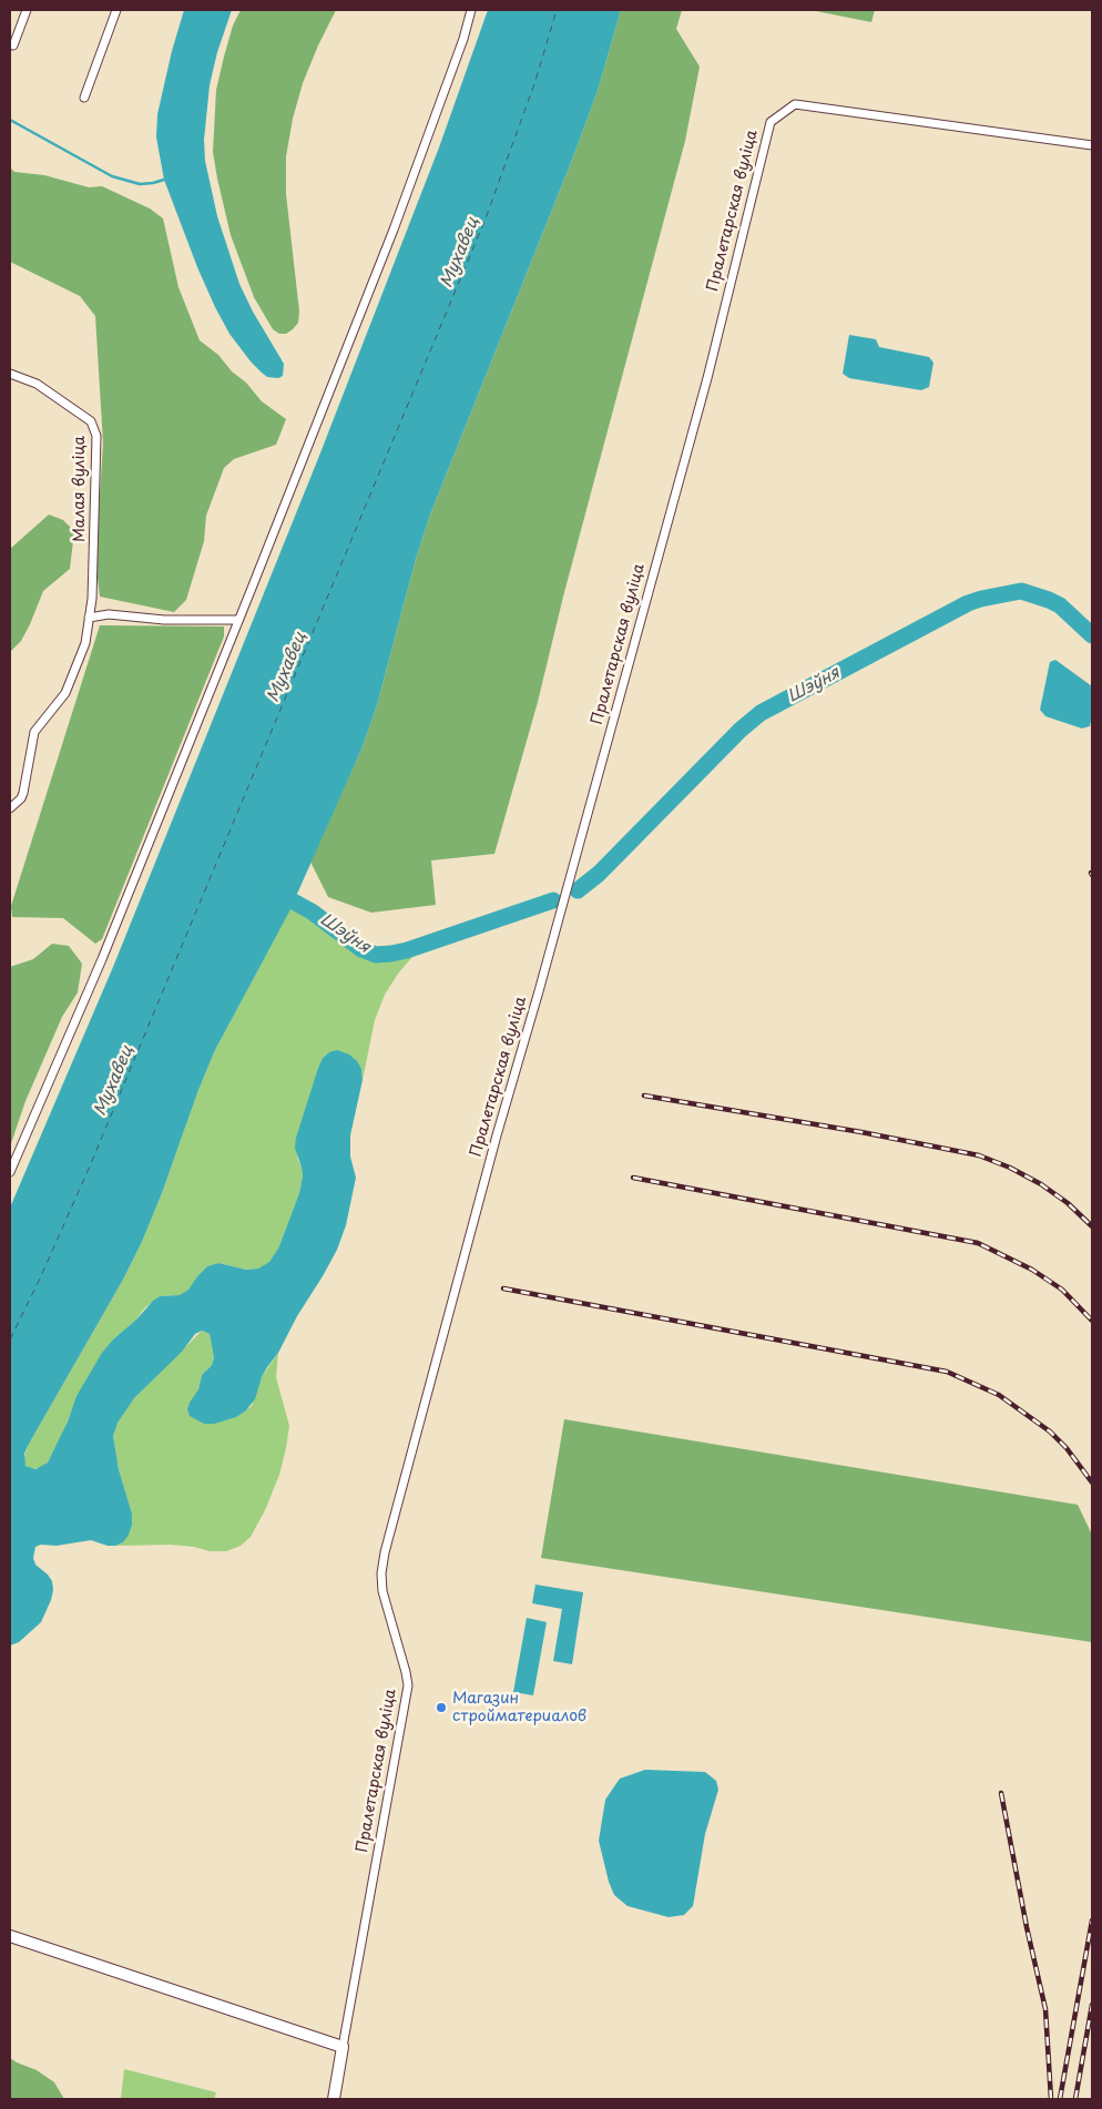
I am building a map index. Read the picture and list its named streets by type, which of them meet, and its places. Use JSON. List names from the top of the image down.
{
  "streets": {
    "main road": ["Пралетарская вуліца"],
    "street": ["Малая вуліца"]
  },
  "water": ["Мухавец", "Шэўня"],
  "places": ["Магазин стройматериалов"]
}
